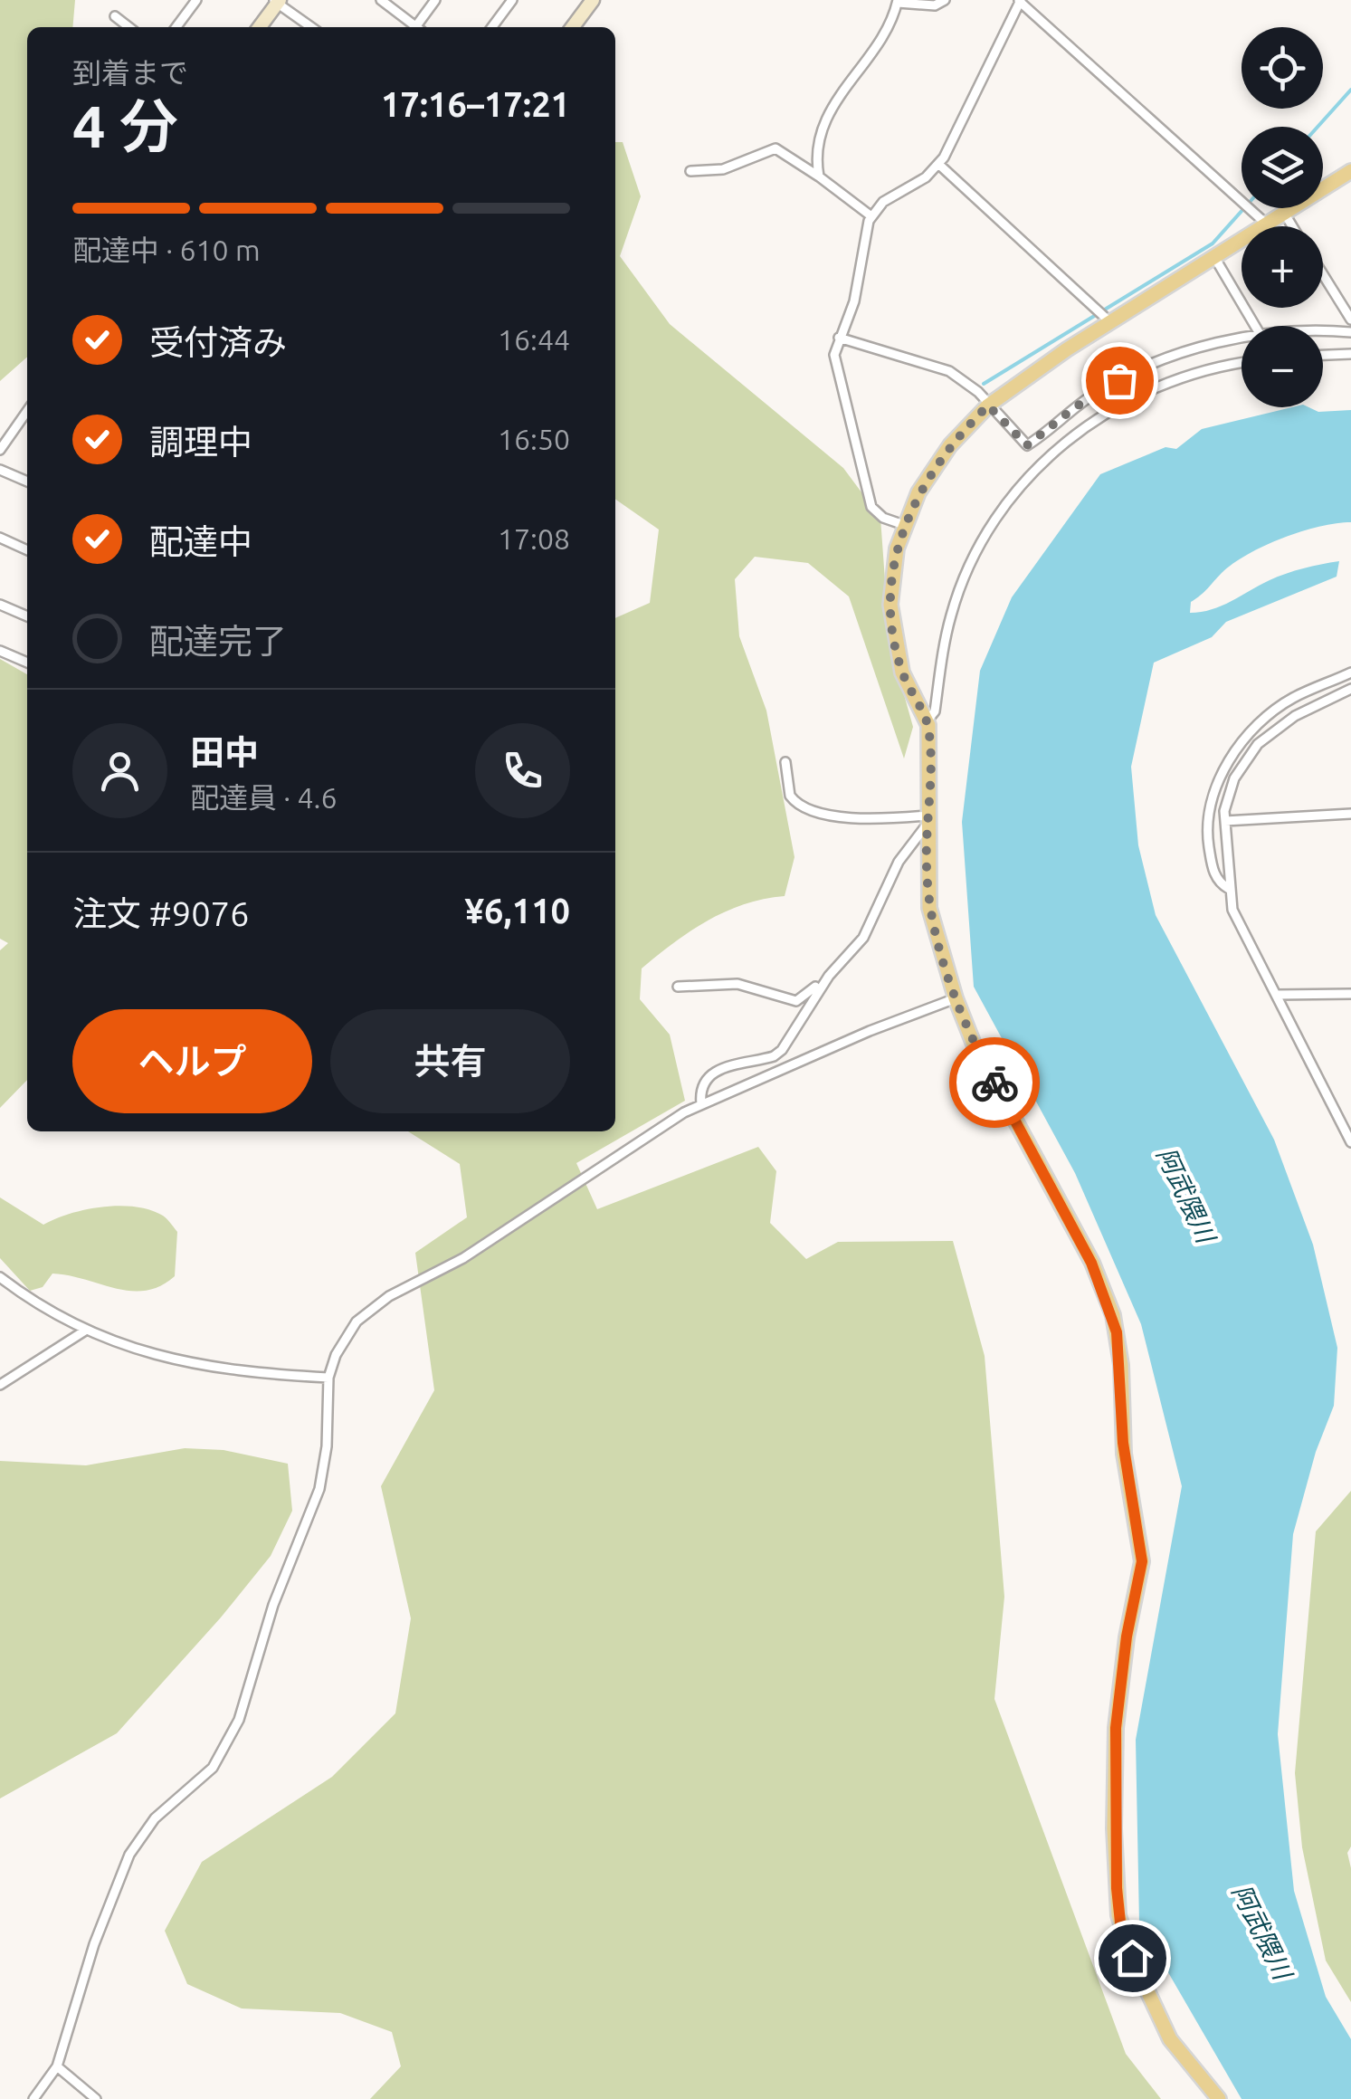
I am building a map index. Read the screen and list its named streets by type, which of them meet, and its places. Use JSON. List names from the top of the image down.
{
  "water": ["阿武隈川"],
  "page": {
    "map_buttons": ["+", "−"],
    "heading": ["4 分", "到着まで", "17:16–17:21"],
    "panel": [
      "田中",
      "配達員 · 4.6",
      "注文 #9076",
      "¥6,110"
    ],
    "bar": "配達中 · 610 m",
    "list": [
      ["受付済み", "16:44"],
      ["調理中", "16:50"],
      ["配達中", "17:08"],
      "配達完了"
    ],
    "buttons": ["ヘルプ", "共有"]
  }
}
